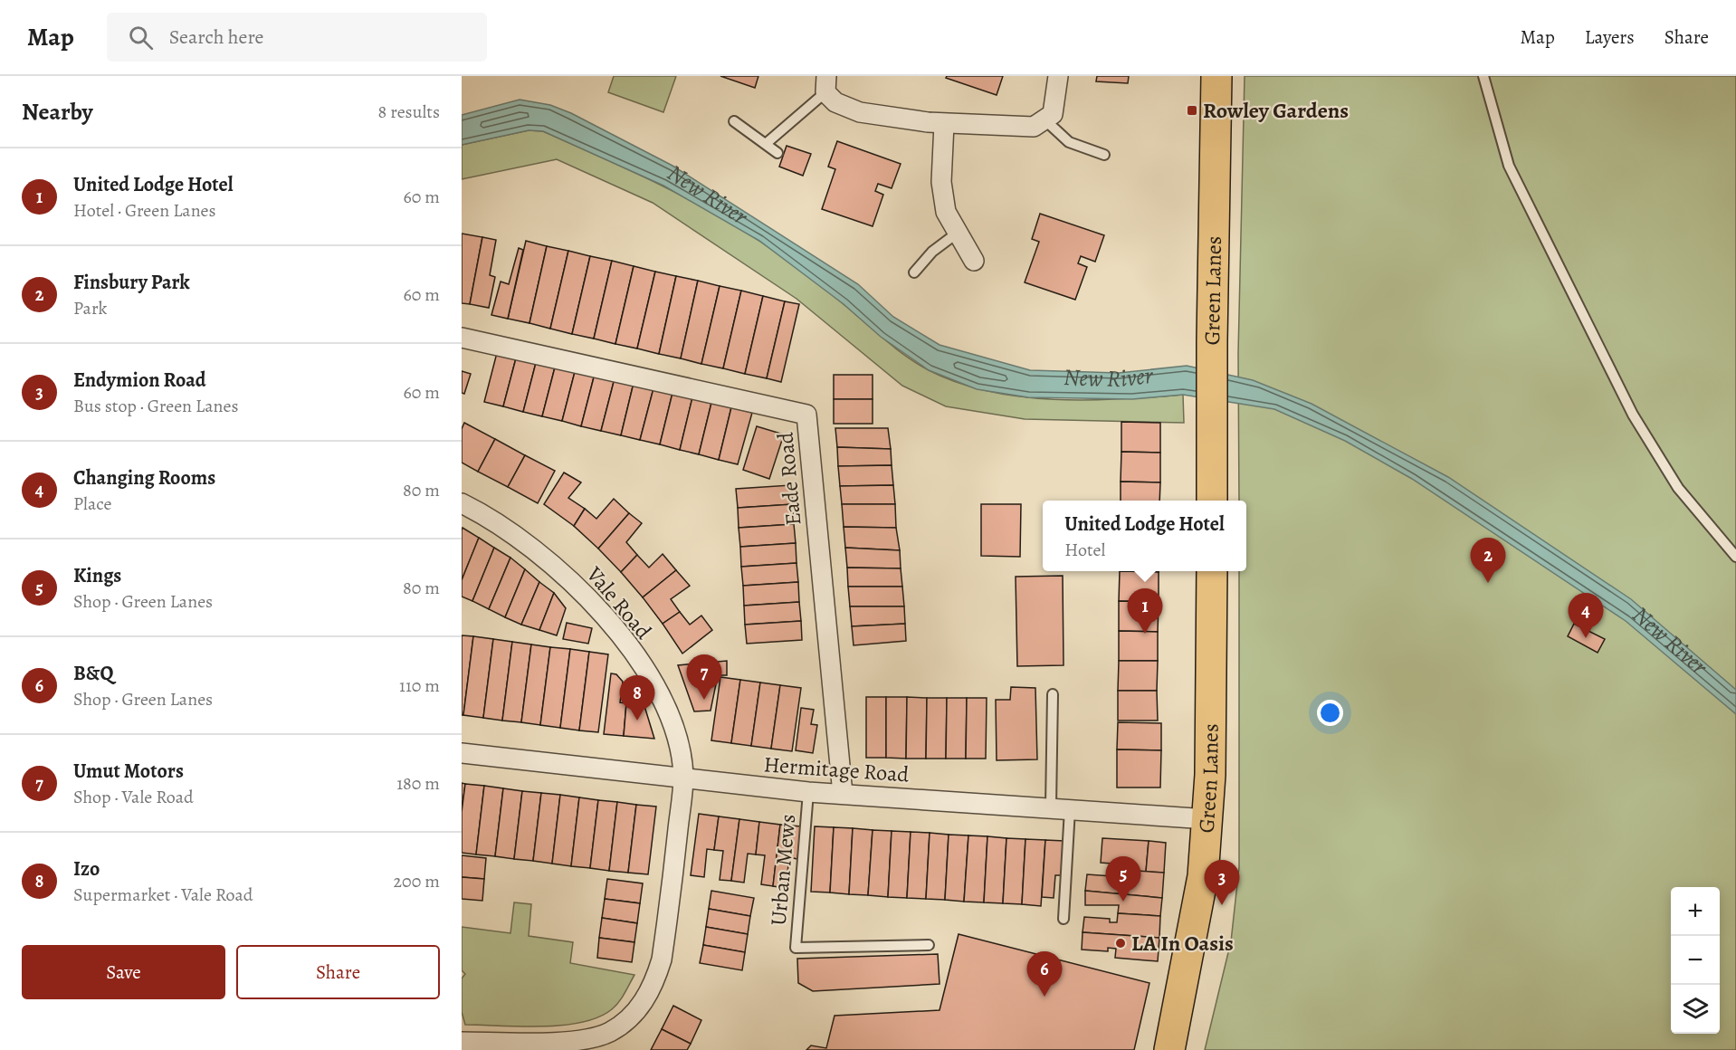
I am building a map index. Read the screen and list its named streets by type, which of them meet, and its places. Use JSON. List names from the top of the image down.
{
  "streets": {
    "main road": ["Green Lanes"],
    "street": ["Eade Road", "Vale Road", "Hermitage Road"],
    "lane": ["Urban Mews"]
  },
  "crossings": [
    ["Green Lanes", "Hermitage Road"],
    ["Eade Road", "Hermitage Road"],
    ["Vale Road", "Hermitage Road"],
    ["Hermitage Road", "Urban Mews"]
  ],
  "water": ["New River"],
  "places": {
    "transit": ["Rowley Gardens"],
    "other": ["LA In Oasis"]
  },
  "page": {
    "header": "Map",
    "search": "Search here",
    "nav": ["Map", "Layers", "Share"],
    "heading": ["Nearby", "8 results"],
    "list": [
      {
        "mark": "1",
        "name": "United Lodge Hotel",
        "note": "Hotel · Green Lanes",
        "value": "60 m"
      },
      {
        "mark": "2",
        "name": "Finsbury Park",
        "note": "Park",
        "value": "60 m"
      },
      {
        "mark": "3",
        "name": "Endymion Road",
        "note": "Bus stop · Green Lanes",
        "value": "60 m"
      },
      {
        "mark": "4",
        "name": "Changing Rooms",
        "note": "Place",
        "value": "80 m"
      },
      {
        "mark": "5",
        "name": "Kings",
        "note": "Shop · Green Lanes",
        "value": "80 m"
      },
      {
        "mark": "6",
        "name": "B&Q",
        "note": "Shop · Green Lanes",
        "value": "110 m"
      },
      {
        "mark": "7",
        "name": "Umut Motors",
        "note": "Shop · Vale Road",
        "value": "180 m"
      },
      {
        "mark": "8",
        "name": "Izo",
        "note": "Supermarket · Vale Road",
        "value": "200 m"
      }
    ],
    "popup": ["United Lodge Hotel", "Hotel"],
    "pins": [
      "2",
      "1",
      "4",
      "7",
      "8",
      "5",
      "3",
      "6"
    ],
    "map_buttons": ["+", "−"],
    "buttons": ["Save", "Share"]
  }
}
